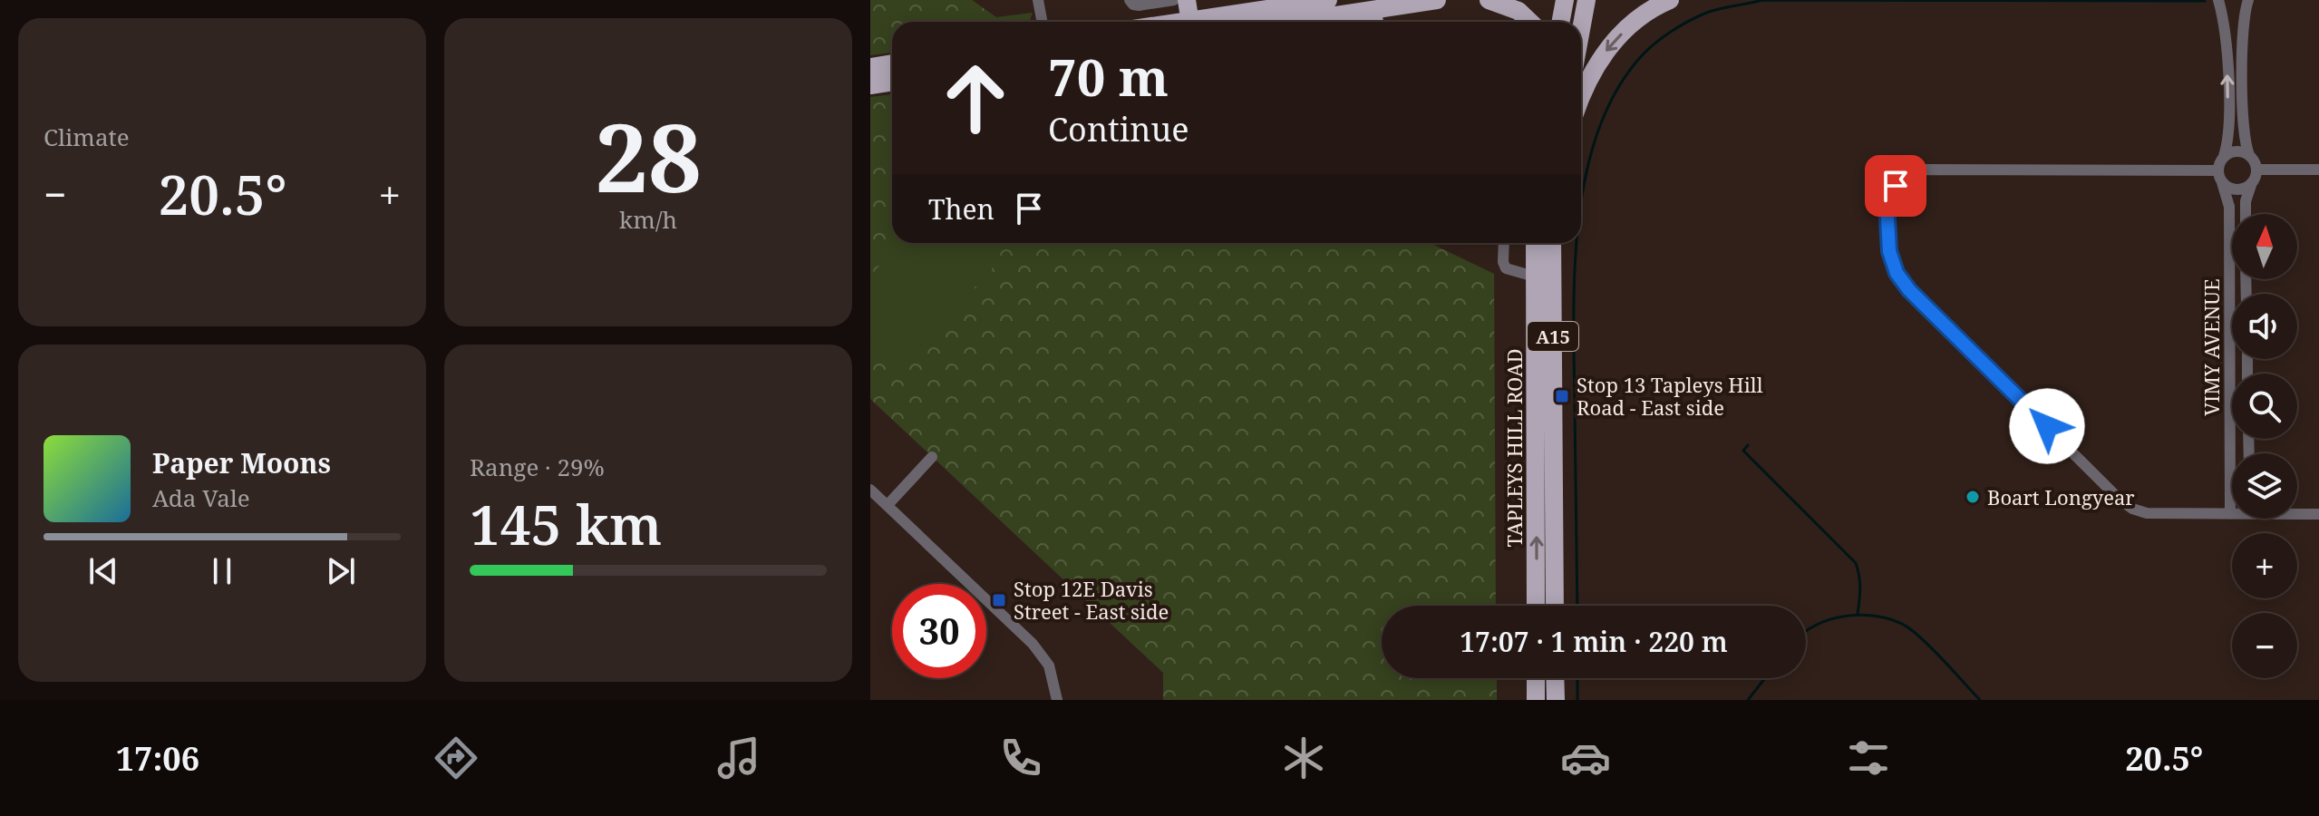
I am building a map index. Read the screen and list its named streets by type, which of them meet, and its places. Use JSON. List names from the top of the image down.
{
  "streets": {
    "main road": ["A15", "TAPLEYS HILL ROAD"],
    "street": ["VIMY AVENUE"]
  },
  "places": {
    "transit": ["Stop 13 Tapleys Hill Road - East side", "Stop 12E Davis Street - East side"],
    "other": ["Boart Longyear"]
  },
  "north": "top",
  "page": {
    "tile": [
      "Climate",
      ["28", "km/h"],
      ["Range · 29%", "145 km"]
    ],
    "turn": ["70 m", "Continue"],
    "heat": ["−", "20.5°", "+"],
    "then": "Then",
    "map_buttons": ["+", "−"],
    "song": ["Paper Moons", "Ada Vale"],
    "limit": "30",
    "trip": "17:07 · 1 min · 220 m",
    "tabs": ["17:06", "20.5°"]
  }
}
